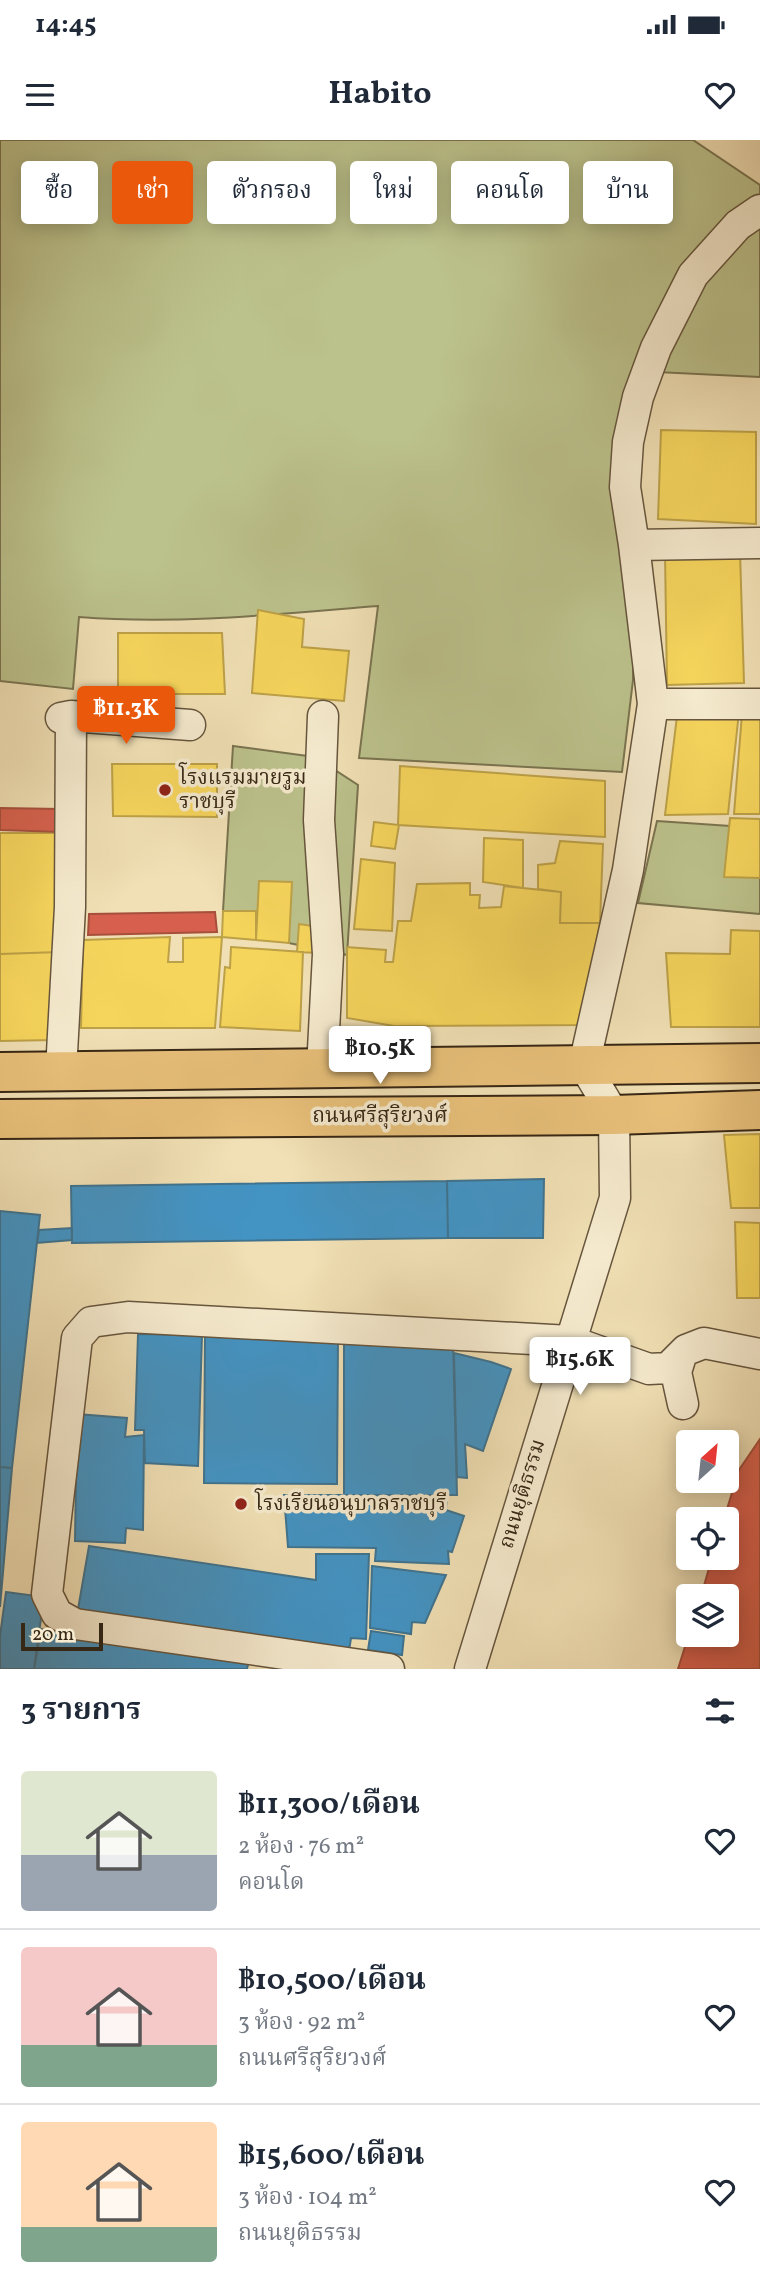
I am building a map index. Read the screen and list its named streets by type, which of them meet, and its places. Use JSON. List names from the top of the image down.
{
  "streets": {
    "main road": ["ถนนศรีสุริยวงศ์"],
    "street": ["ถนนยุติธรรม"]
  },
  "crossings": [
    ["ถนนศรีสุริยวงศ์", "ถนนยุติธรรม"]
  ],
  "places": ["โรงแรมมายรูม ราชบุรี", "โรงเรียนอนุบาลราชบุรี"],
  "scale_bar": "20 m",
  "north": "top right",
  "page": {
    "status": "14:45",
    "header": "Habito",
    "chip": [
      "ซื้อ",
      "เช่า",
      "ตัวกรอง",
      "ใหม่",
      "คอนโด",
      "บ้าน"
    ],
    "price": ["฿11.3K", "฿10.5K", "฿15.6K"],
    "scale": "20 m",
    "heading": "3 รายการ",
    "list": [
      {
        "name": "฿11,300/เดือน",
        "note": "2 ห้อง · 76 m² · คอนโด"
      },
      {
        "name": "฿10,500/เดือน",
        "note": "3 ห้อง · 92 m² · ถนนศรีสุริยวงศ์"
      },
      {
        "name": "฿15,600/เดือน",
        "note": "3 ห้อง · 104 m² · ถนนยุติธรรม"
      }
    ]
  }
}
